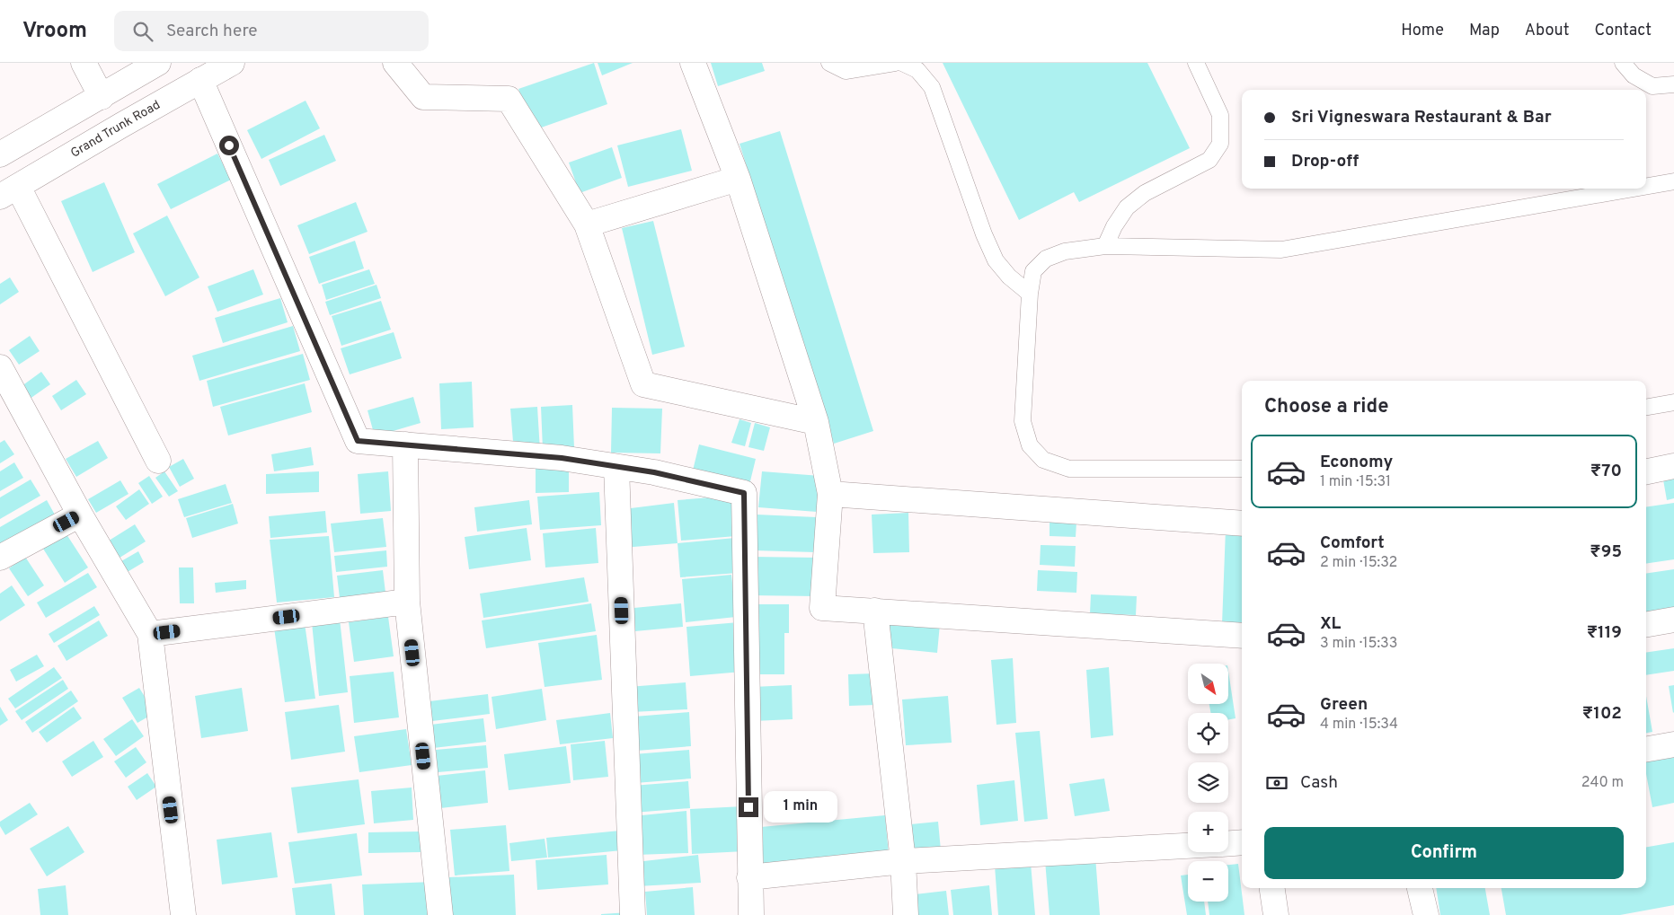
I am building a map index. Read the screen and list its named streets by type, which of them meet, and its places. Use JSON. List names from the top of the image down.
{
  "streets": {
    "street": ["Grand Trunk Road"]
  },
  "north": "bottom right",
  "page": {
    "header": "Vroom",
    "search": "Search here",
    "nav": [
      "Home",
      "Map",
      "About",
      "Contact"
    ],
    "banner": ["Sri Vigneswara Restaurant & Bar", "Drop-off"],
    "heading": "Choose a ride",
    "list": [
      {
        "name": "Economy",
        "note": "1 min · 15:31",
        "value": "₹70"
      },
      {
        "name": "Comfort",
        "note": "2 min · 15:32",
        "value": "₹95"
      },
      {
        "name": "XL",
        "note": "3 min · 15:33",
        "value": "₹119"
      },
      {
        "name": "Green",
        "note": "4 min · 15:34",
        "value": "₹102"
      }
    ],
    "map_buttons": ["+", "−"],
    "pay": ["Cash", "240 m"],
    "bubble": "1 min",
    "buttons": "Confirm"
  }
}
